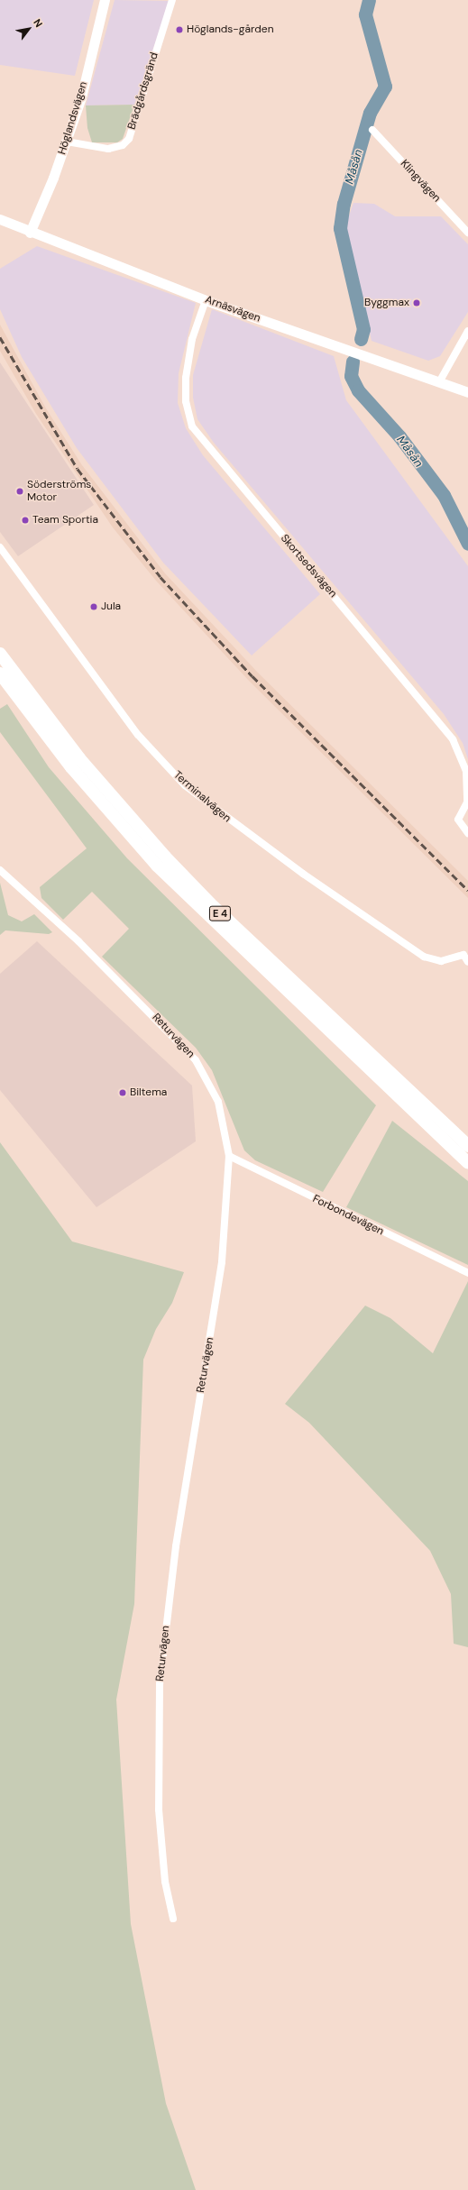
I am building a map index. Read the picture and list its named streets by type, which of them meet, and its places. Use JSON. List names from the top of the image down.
{
  "streets": {
    "highway": ["E 4"],
    "street": [
      "Brädgårdsgränd",
      "Höglandsvägen",
      "Klingvägen",
      "Arnäsvägen",
      "Skortsedsvägen",
      "Terminalvägen",
      "Returvägen",
      "Forbondevägen"
    ]
  },
  "crossings": [
    ["Brädgårdsgränd", "Höglandsvägen"],
    ["Höglandsvägen", "Arnäsvägen"],
    ["Arnäsvägen", "Skortsedsvägen"],
    ["Returvägen", "Forbondevägen"]
  ],
  "water": ["Måsån"],
  "places": [
    "Höglands-gården",
    "Byggmax",
    "Söderströms Motor",
    "Team Sportia",
    "Jula",
    "Biltema"
  ],
  "north": "top right"
}
